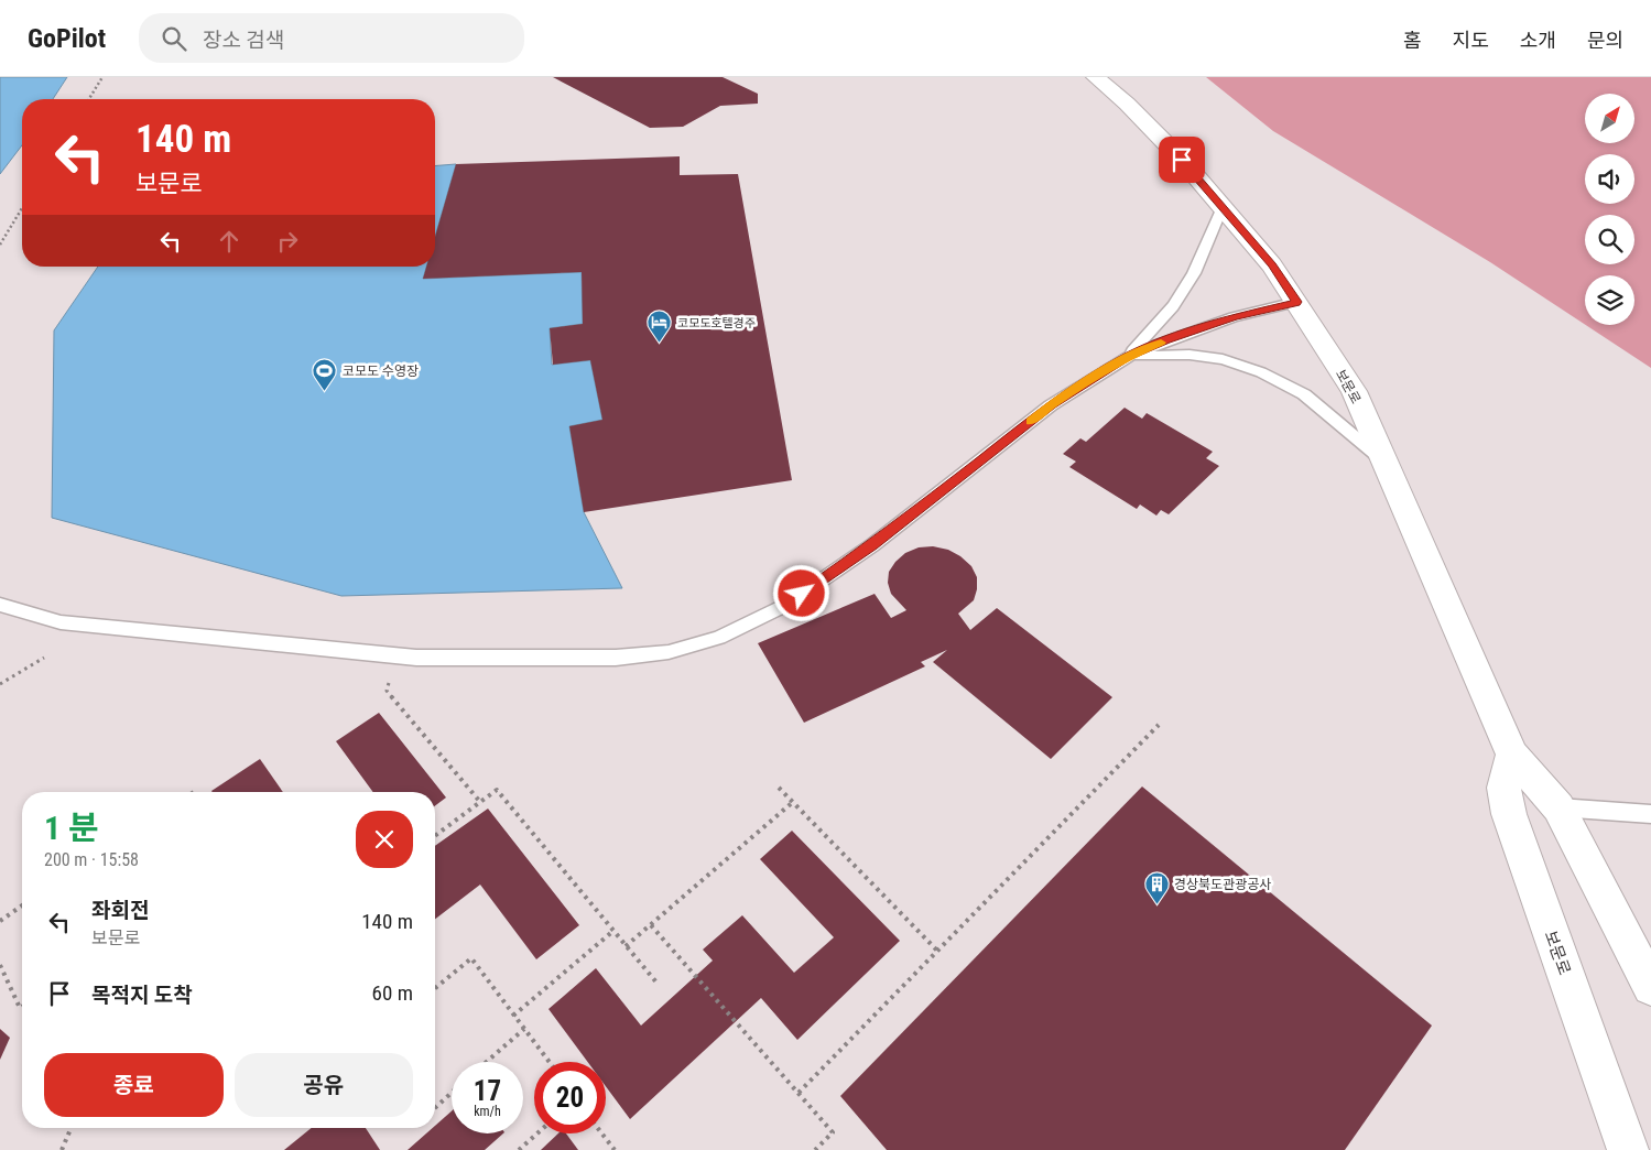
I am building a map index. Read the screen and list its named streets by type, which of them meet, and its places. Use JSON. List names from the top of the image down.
{
  "streets": {
    "street": ["보문로"]
  },
  "places": {
    "hotel": ["코모도호텔경주"],
    "sports": ["코모도 수영장"],
    "building": ["경상북도관광공사"]
  },
  "north": "top right",
  "page": {
    "header": "GoPilot",
    "search": "장소 검색",
    "nav": [
      "홈",
      "지도",
      "소개",
      "문의"
    ],
    "turn": ["140 m", "보문로"],
    "heading": ["1 분", "200 m · 15:58"],
    "list": [
      {
        "name": "좌회전",
        "note": "보문로",
        "value": "140 m"
      },
      {
        "name": "목적지 도착",
        "value": "60 m"
      }
    ],
    "buttons": ["종료", "공유"],
    "speed": "17 km/h",
    "limit": "20"
  }
}
